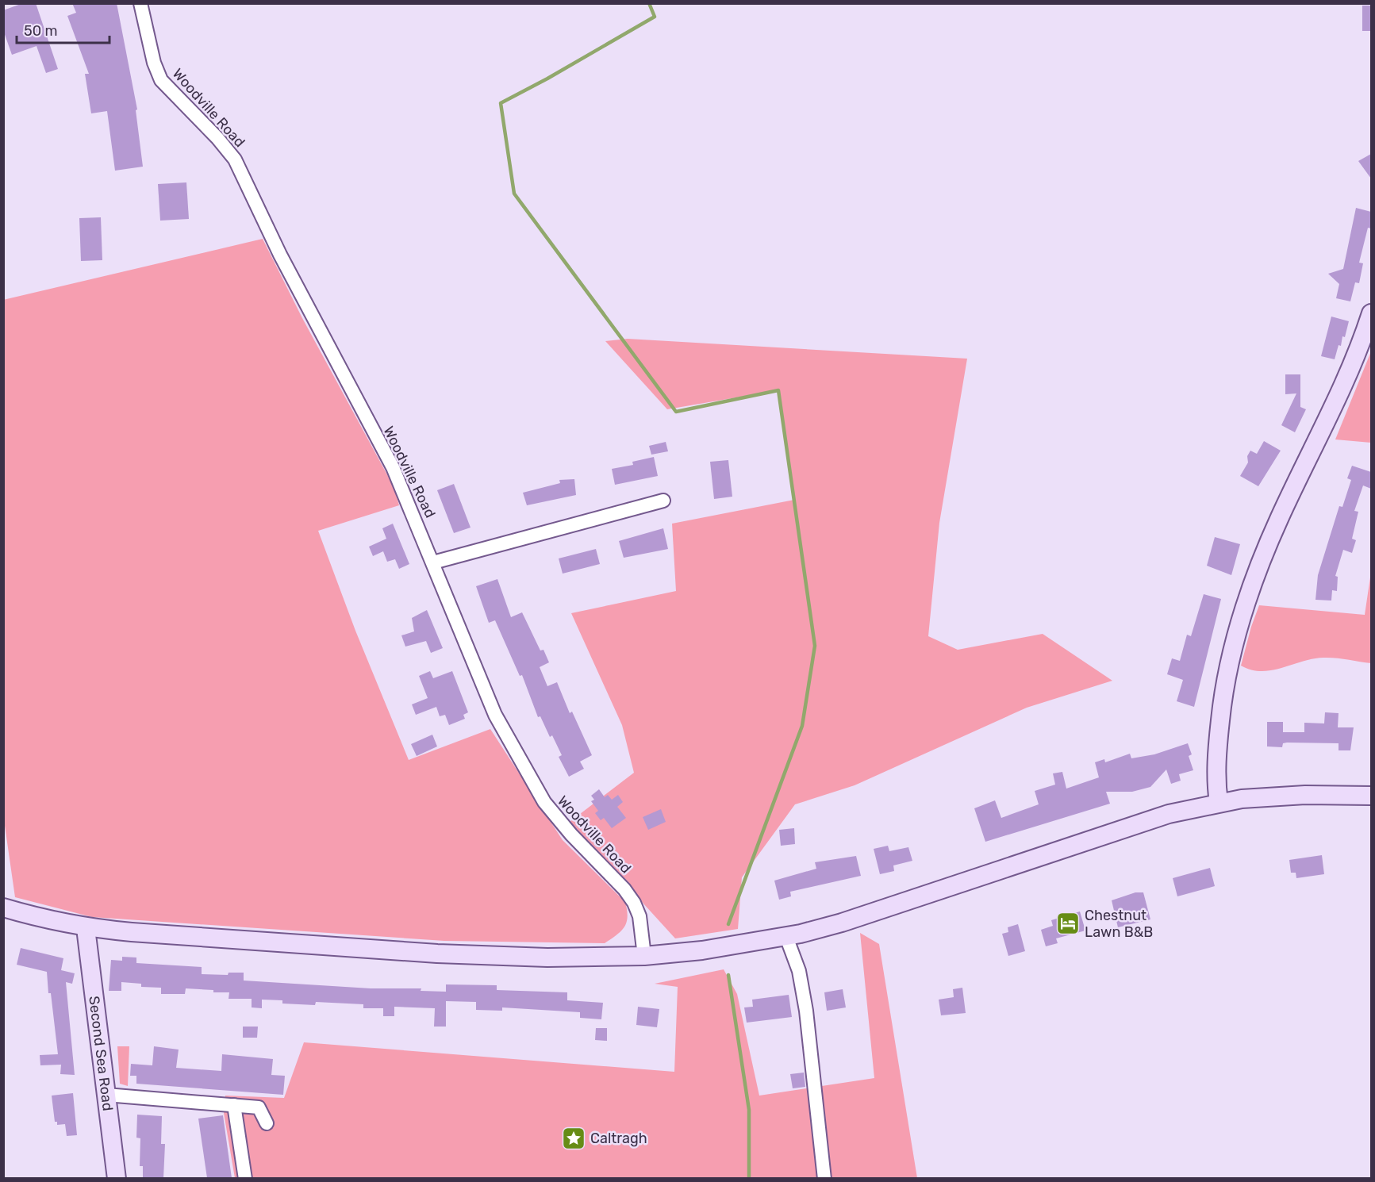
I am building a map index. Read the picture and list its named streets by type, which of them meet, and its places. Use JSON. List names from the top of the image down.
{
  "streets": {
    "main road": ["Second Sea Road"],
    "street": ["Woodville Road"]
  },
  "places": {
    "hotel": ["Chestnut Lawn B&B"],
    "place": ["Caltragh"]
  },
  "scale_bar": "50 m"
}
